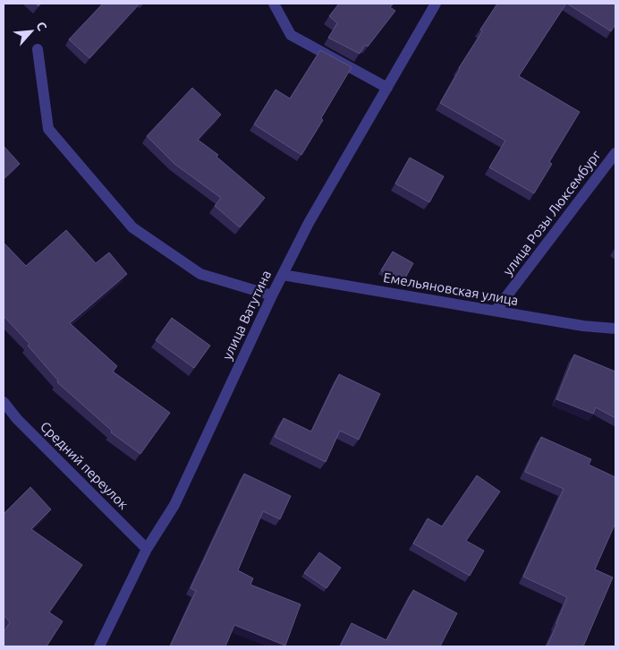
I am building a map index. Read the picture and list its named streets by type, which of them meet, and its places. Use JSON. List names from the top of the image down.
{
  "streets": {
    "street": [
      "улица Розы Люксембург",
      "Емельяновская улица",
      "улица Ватутина",
      "Средний переулок"
    ]
  },
  "crossings": [
    ["улица Розы Люксембург", "Емельяновская улица"],
    ["Емельяновская улица", "улица Ватутина"],
    ["улица Ватутина", "Средний переулок"]
  ],
  "north": "top right"
}
